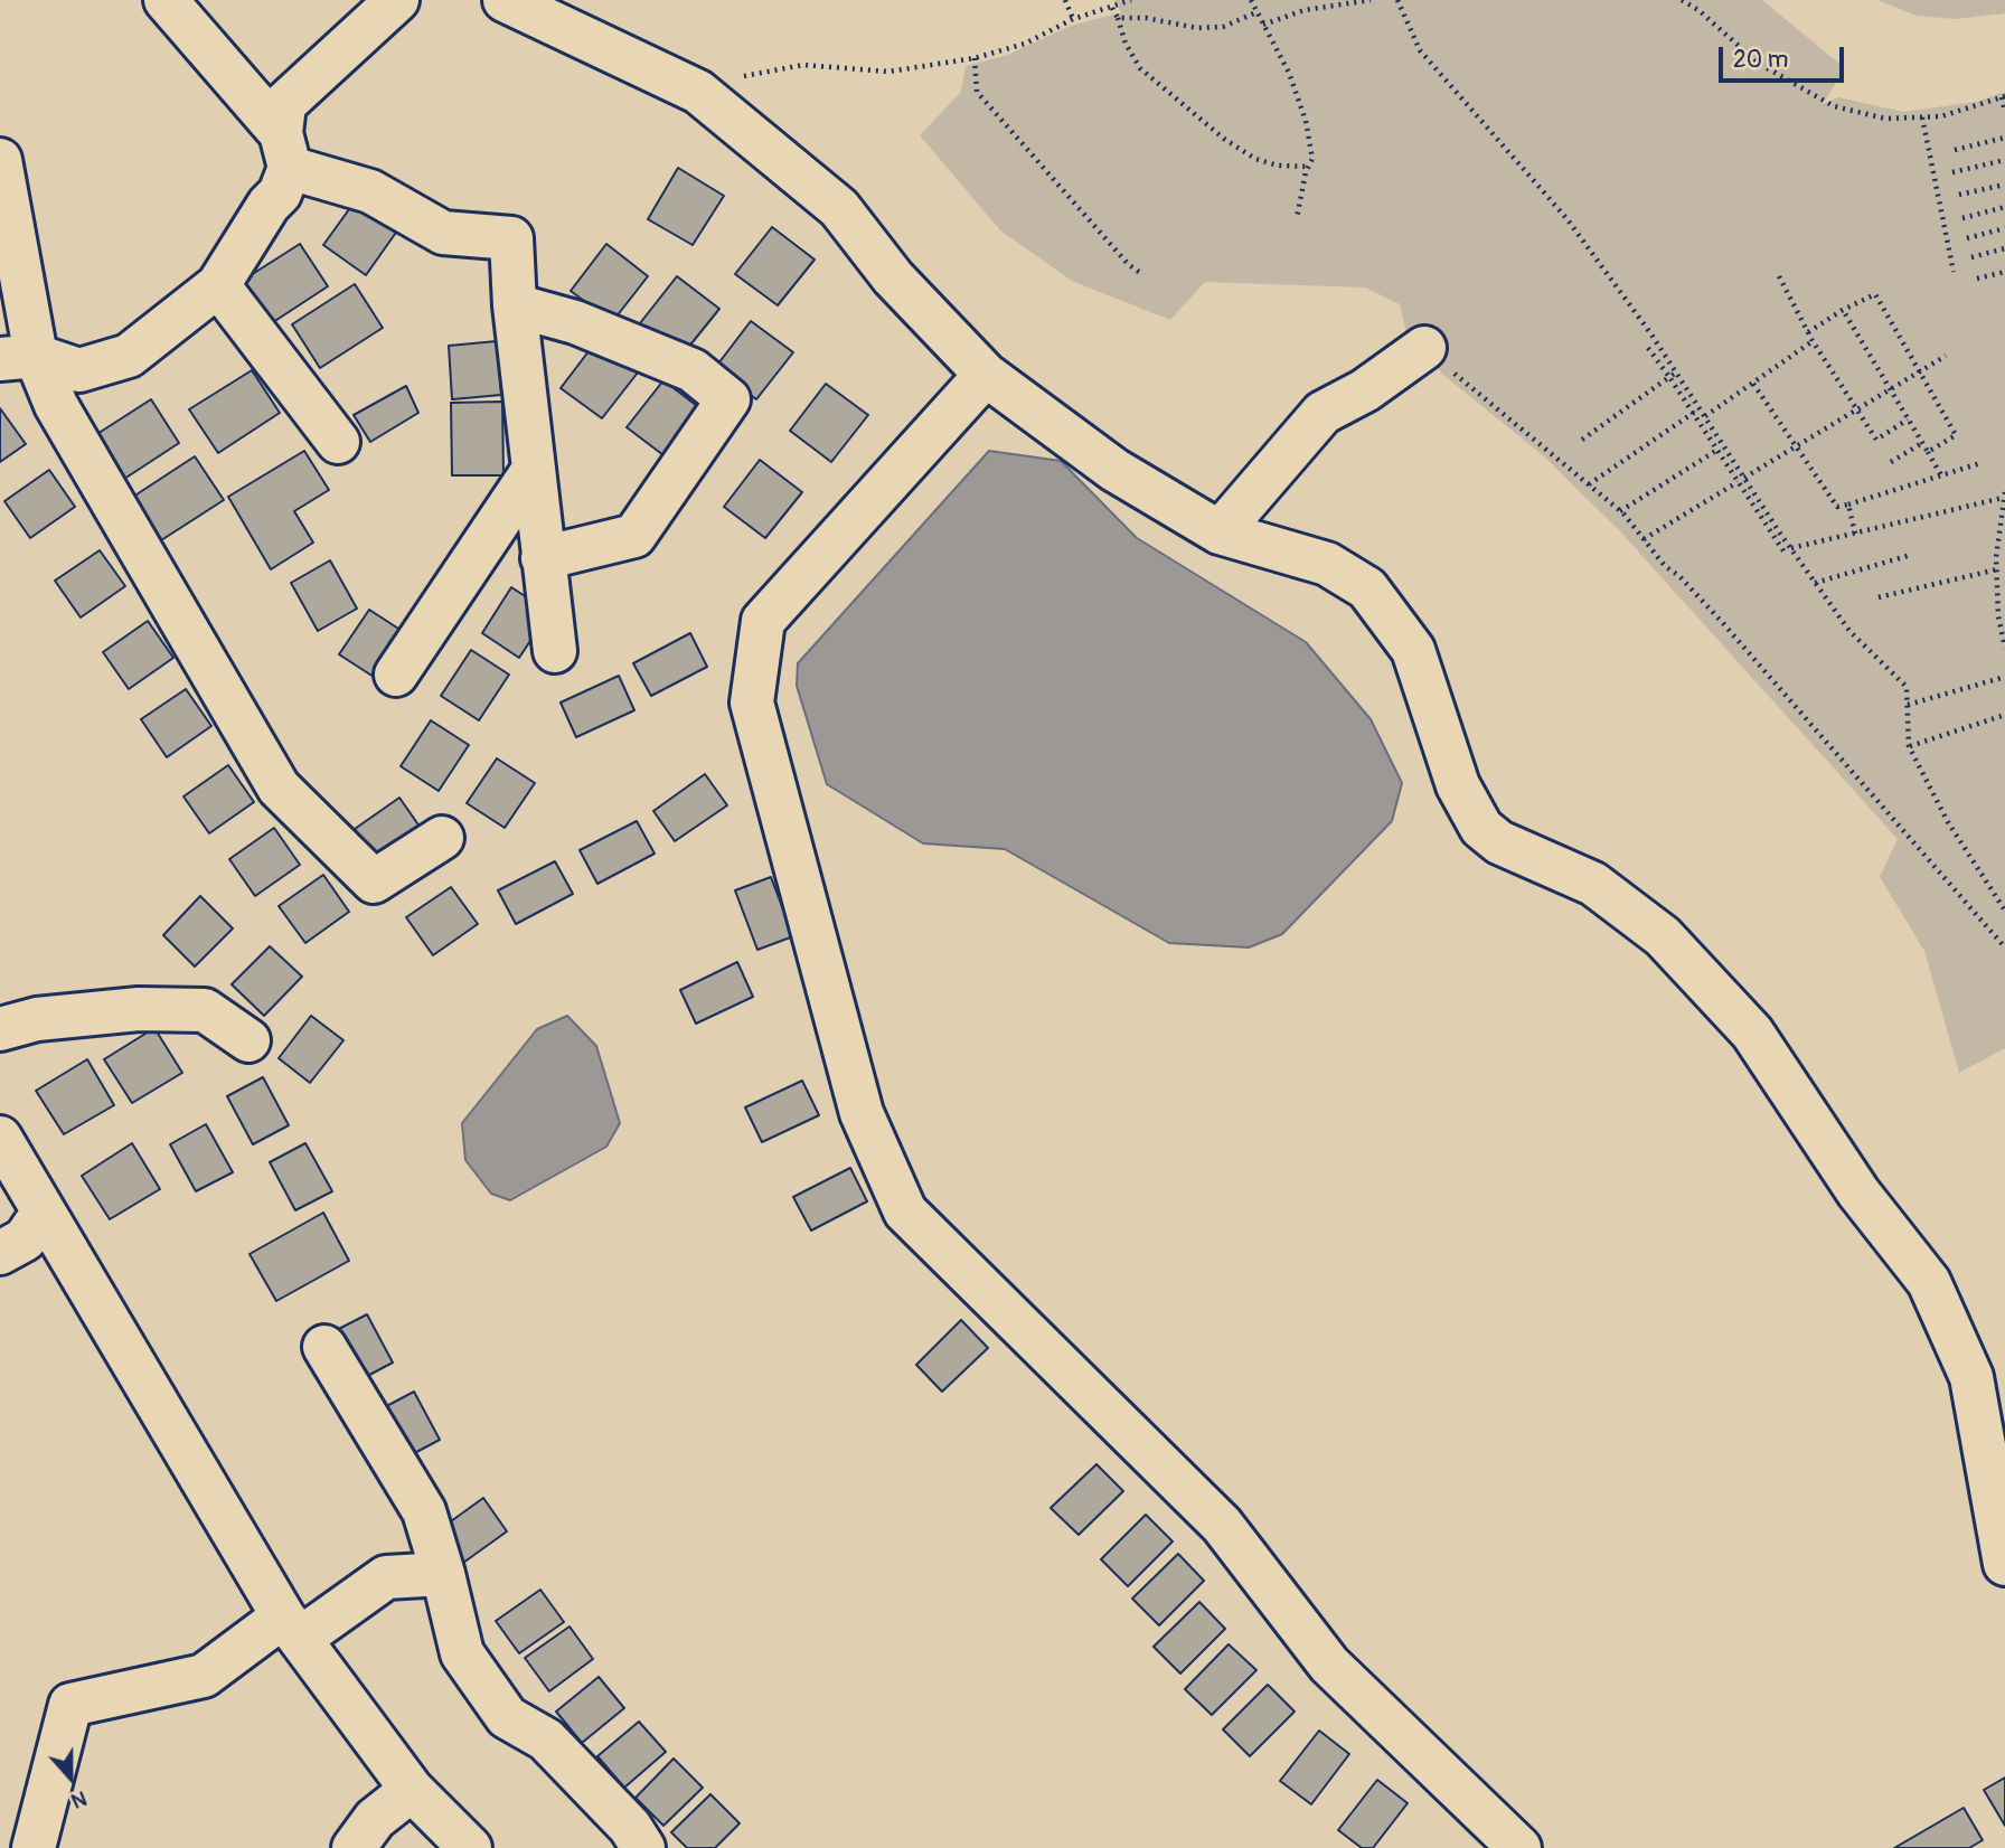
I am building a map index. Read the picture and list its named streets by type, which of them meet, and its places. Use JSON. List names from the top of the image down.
{
  "scale_bar": "20 m",
  "north": "bottom"
}
